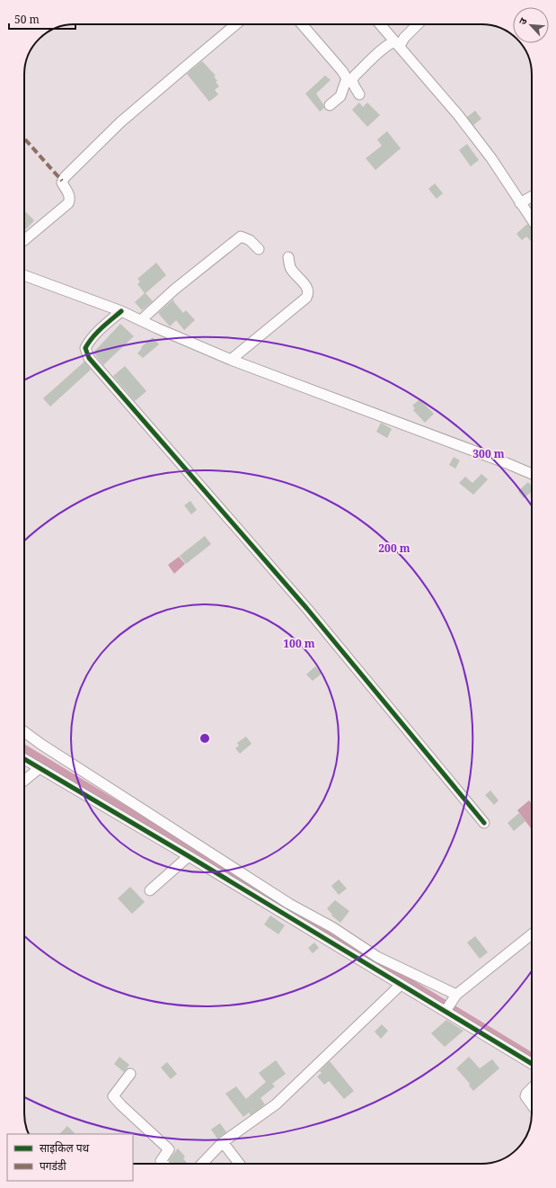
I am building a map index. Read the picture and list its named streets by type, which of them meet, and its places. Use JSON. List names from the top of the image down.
{
  "legend": ["साइकिल पथ", "पगडंडी"],
  "scale_bar": "50 m",
  "north": "top left",
  "rings": ["300 m", "200 m", "100 m"]
}
